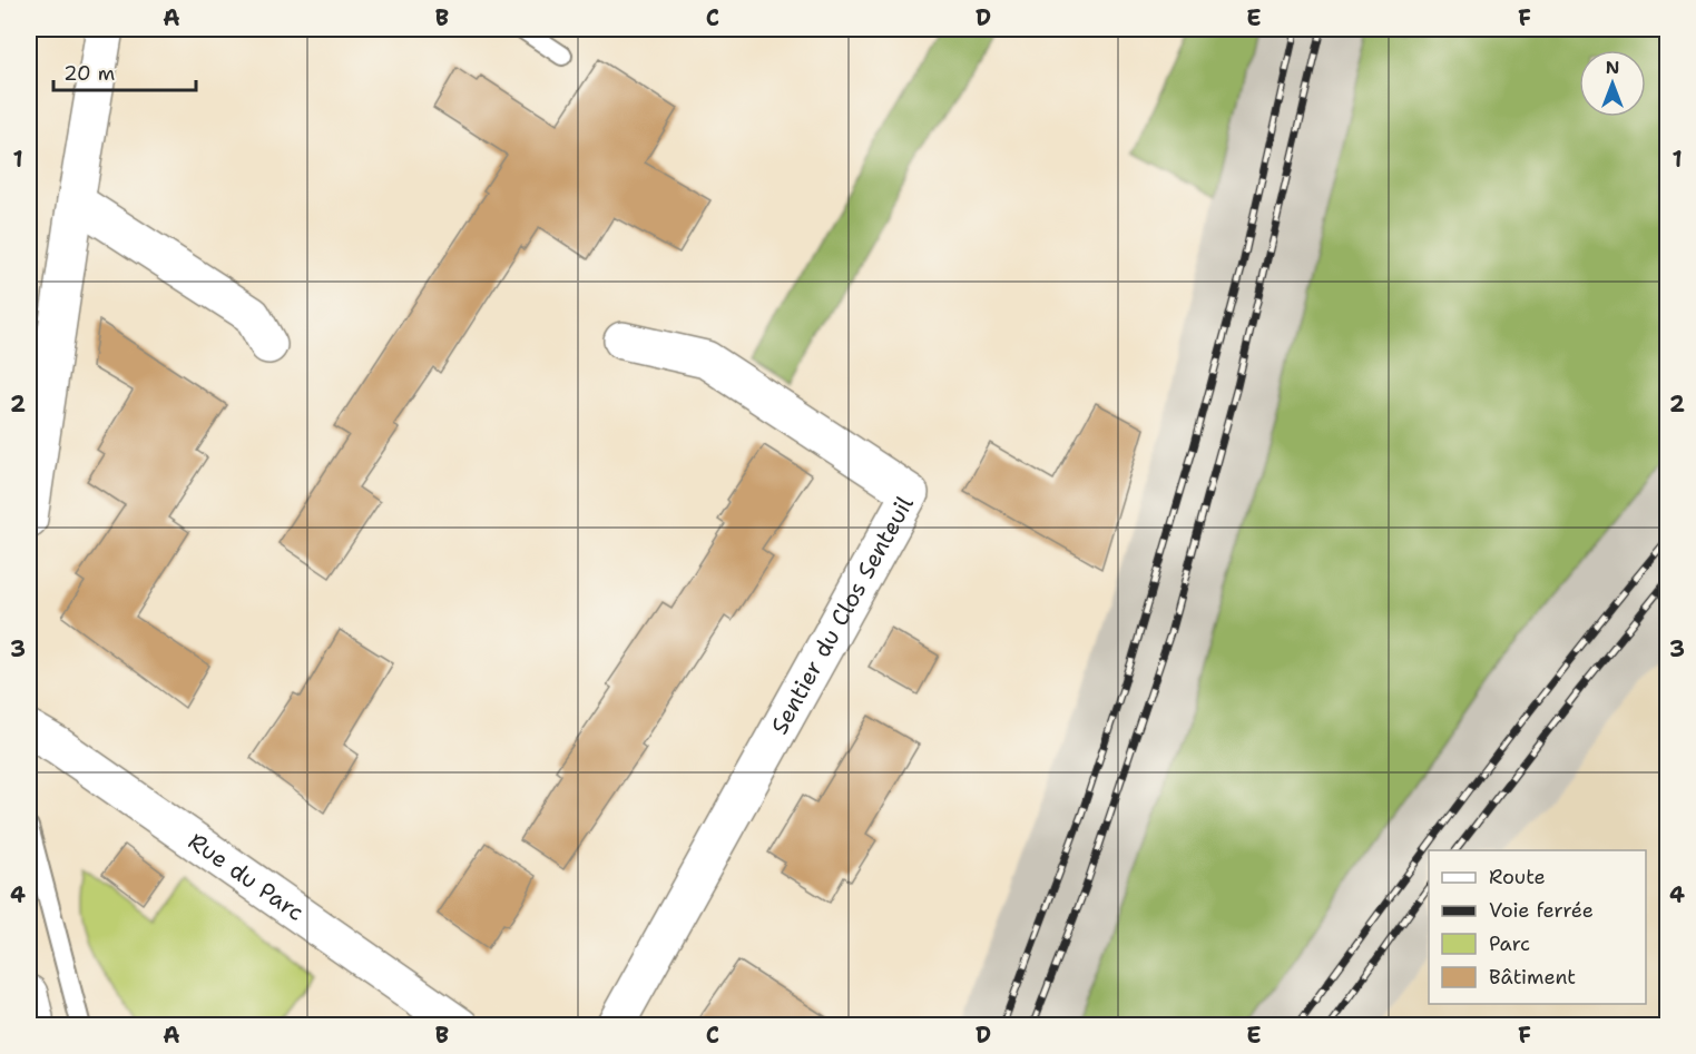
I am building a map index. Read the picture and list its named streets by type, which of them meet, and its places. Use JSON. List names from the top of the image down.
{
  "streets": {
    "street": ["Sentier du Clos Senteuil", "Rue du Parc"]
  },
  "legend": [
    "Route",
    "Voie ferrée",
    "Parc",
    "Bâtiment"
  ],
  "scale_bar": "20 m",
  "north": "top",
  "grid": {
    "columns": [
      "A",
      "B",
      "C",
      "D",
      "E",
      "F"
    ],
    "rows": [
      "1",
      "2",
      "3",
      "4"
    ]
  }
}
